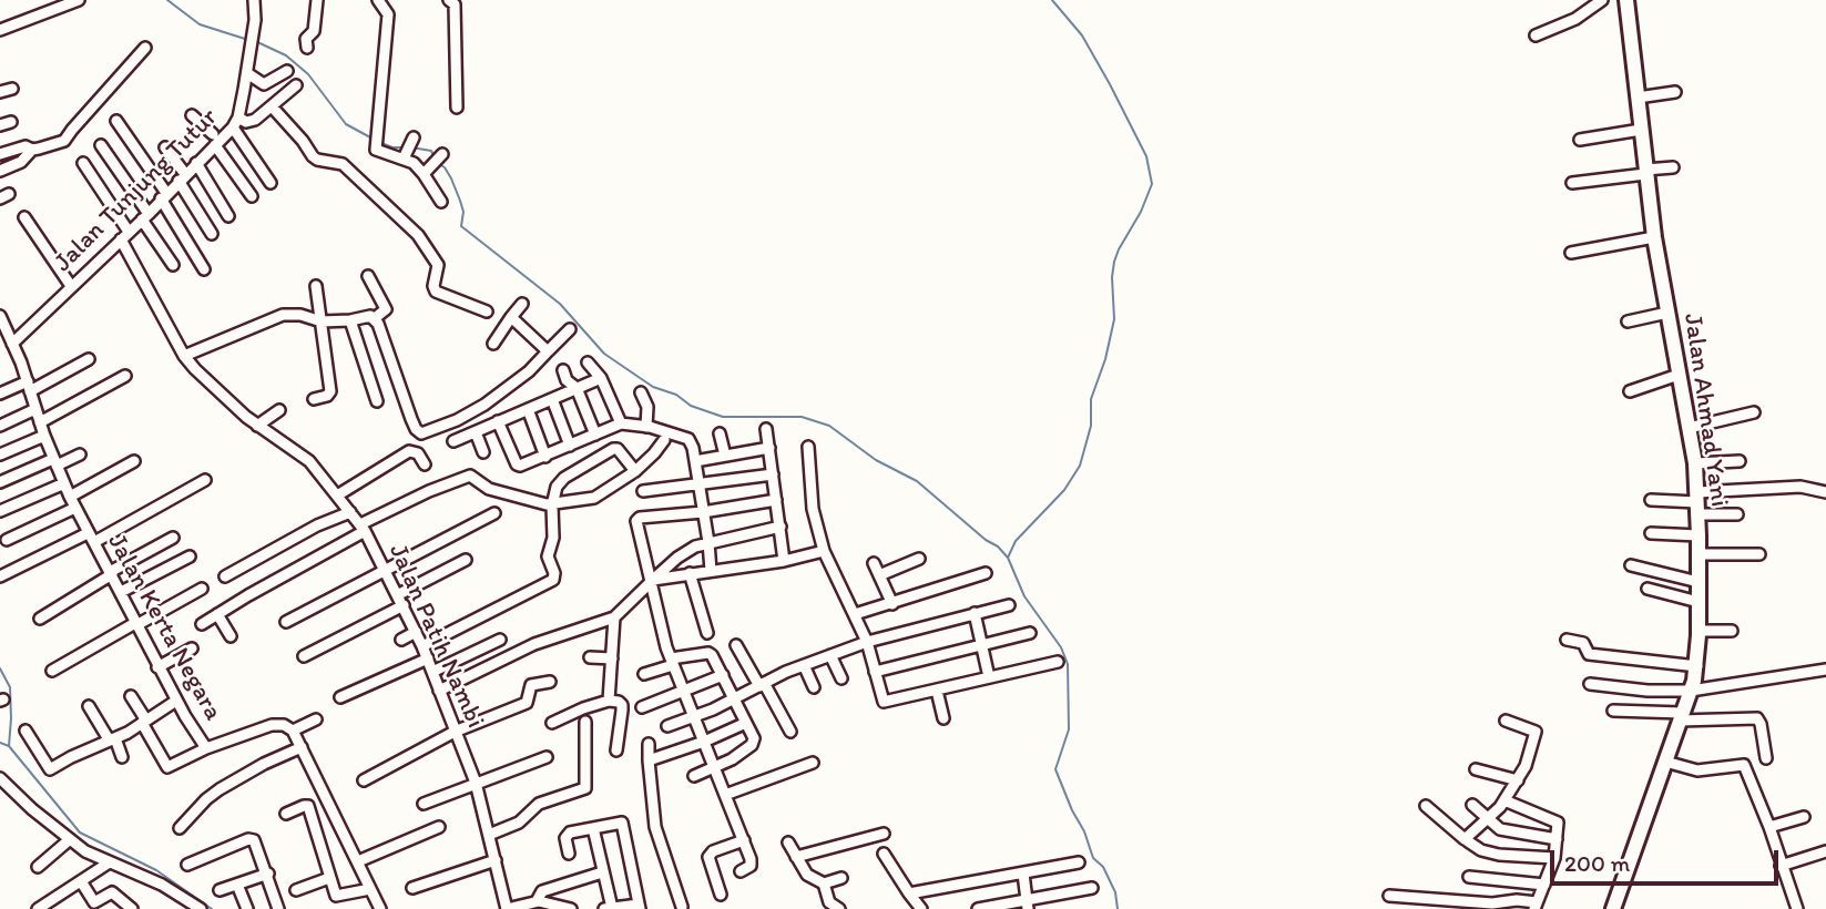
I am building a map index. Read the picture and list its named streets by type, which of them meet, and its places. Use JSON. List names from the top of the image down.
{
  "streets": {
    "main road": ["Jalan Ahmad Yani"],
    "street": ["Jalan Tunjung Tutur", "Jalan Kerta Negara", "Jalan Patih Nambi"]
  },
  "crossings": [
    ["Jalan Tunjung Tutur", "Jalan Kerta Negara"],
    ["Jalan Tunjung Tutur", "Jalan Patih Nambi"]
  ],
  "scale_bar": "200 m"
}
